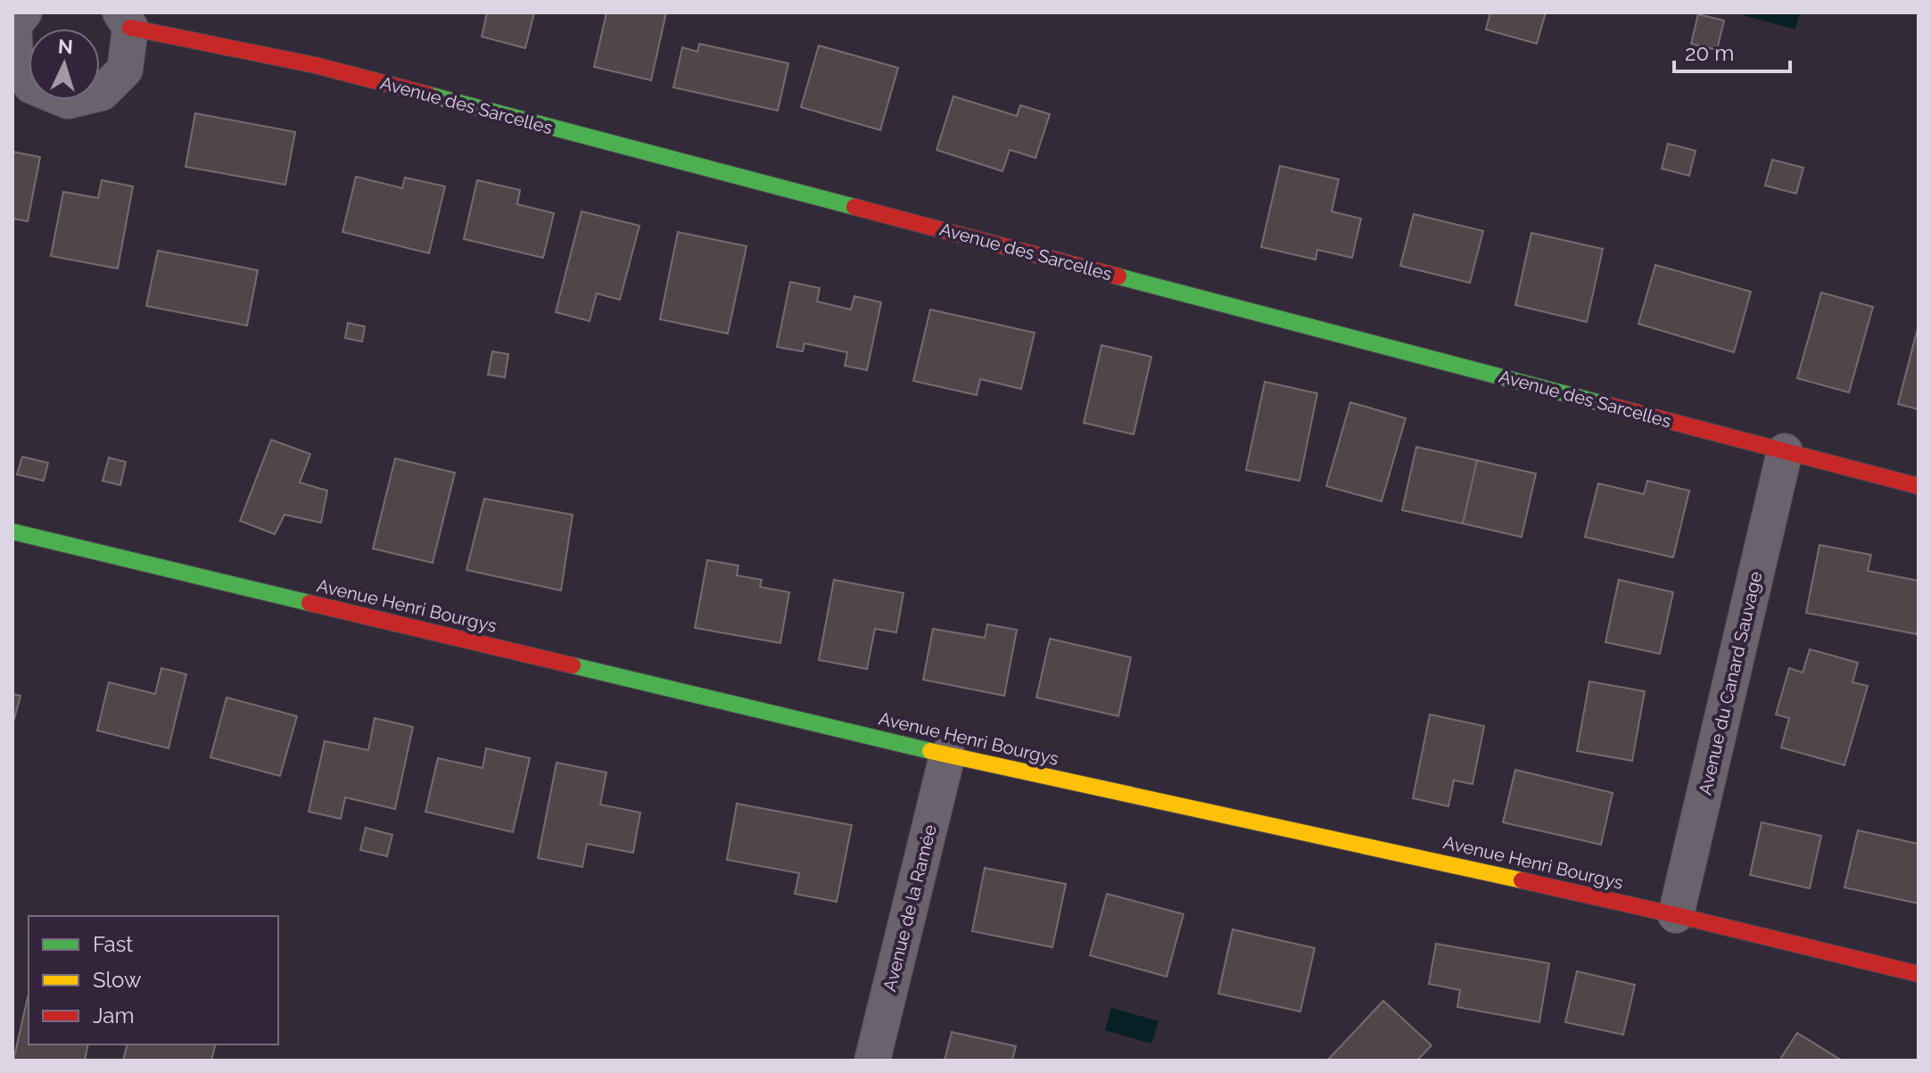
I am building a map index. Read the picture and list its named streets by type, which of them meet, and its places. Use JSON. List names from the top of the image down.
{
  "streets": {
    "street": [
      "Avenue des Sarcelles",
      "Avenue Henri Bourgys",
      "Avenue du Canard Sauvage",
      "Avenue de la Ramée"
    ]
  },
  "crossings": [
    ["Avenue des Sarcelles", "Avenue du Canard Sauvage"],
    ["Avenue Henri Bourgys", "Avenue du Canard Sauvage"],
    ["Avenue Henri Bourgys", "Avenue de la Ramée"]
  ],
  "legend": ["Fast", "Slow", "Jam"],
  "scale_bar": "20 m",
  "north": "top"
}
